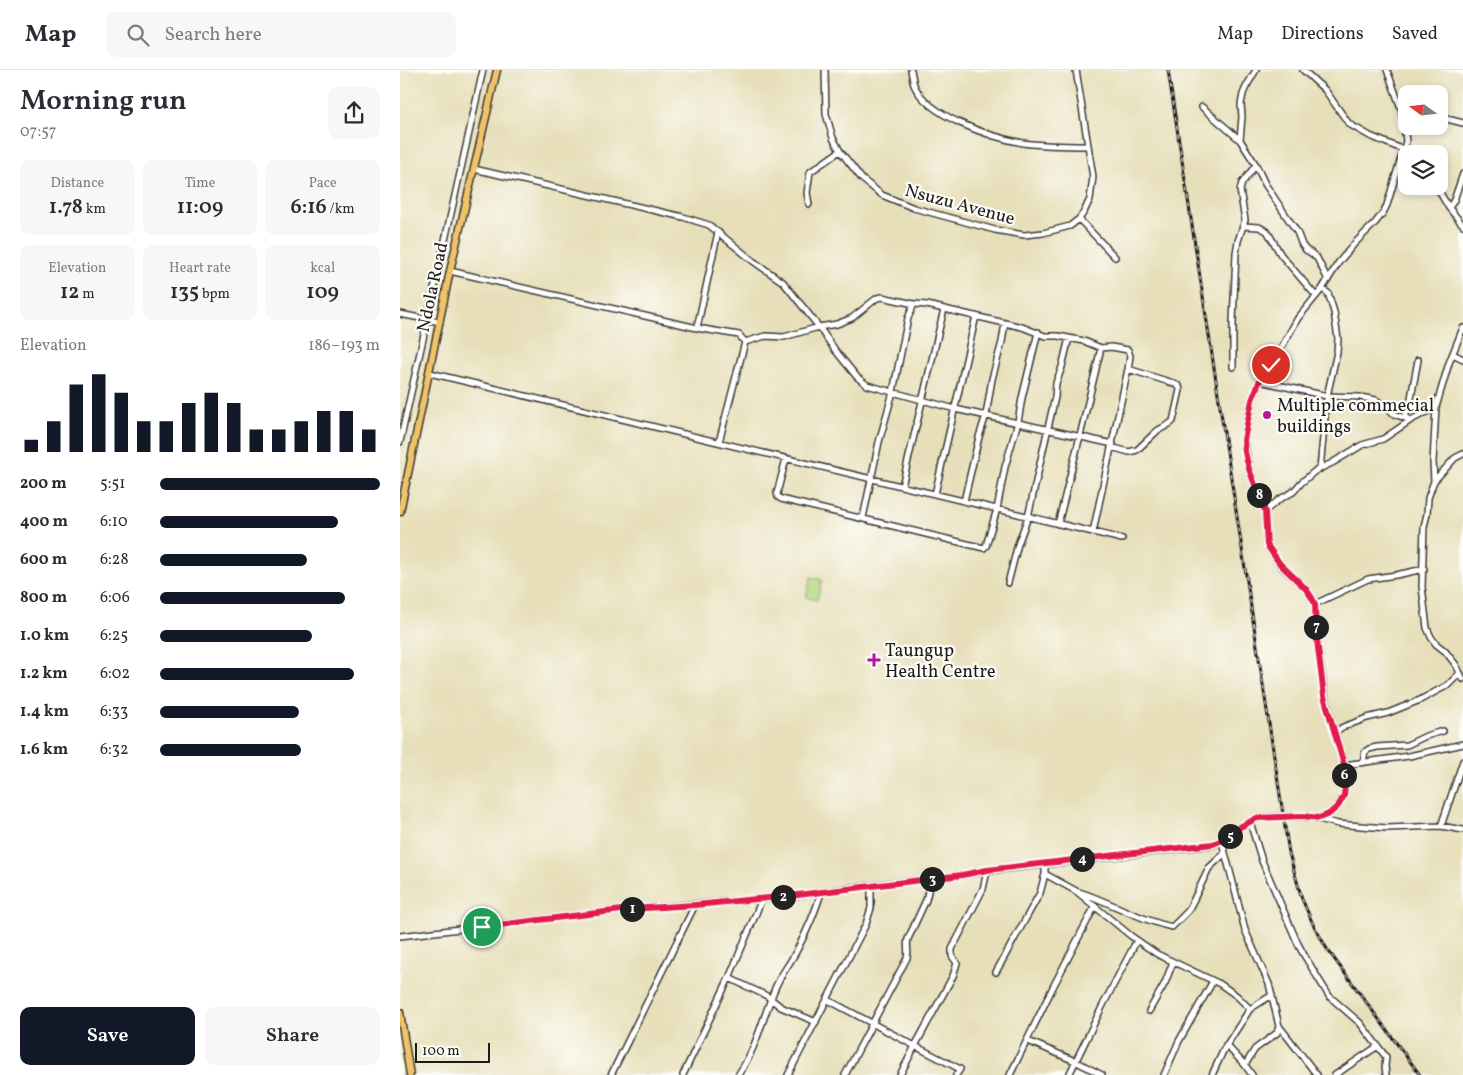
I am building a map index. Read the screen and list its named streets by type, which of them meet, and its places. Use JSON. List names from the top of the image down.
{
  "streets": {
    "main road": ["Ndola Road"],
    "street": ["Nsuzu Avenue"]
  },
  "places": {
    "other": ["Multiple commecial buildings"],
    "health": ["Taungup Health Centre"]
  },
  "scale_bar": "100 m",
  "north": "left",
  "page": {
    "header": "Map",
    "search": "Search here",
    "nav": ["Map", "Directions", "Saved"],
    "heading": ["Morning run", "07:57"],
    "stats": [
      ["Distance", "1.78 km"],
      ["Time", "11:09"],
      ["Pace", "6:16 /km"],
      ["Elevation", "12 m"],
      ["Heart rate", "135 bpm"],
      ["kcal", "109"]
    ],
    "chart": ["Elevation", "186–193 m"],
    "list": [
      {
        "name": "200 m",
        "note": "5:51"
      },
      {
        "name": "400 m",
        "note": "6:10"
      },
      {
        "name": "600 m",
        "note": "6:28"
      },
      {
        "name": "800 m",
        "note": "6:06"
      },
      {
        "name": "1.0 km",
        "note": "6:25"
      },
      {
        "name": "1.2 km",
        "note": "6:02"
      },
      {
        "name": "1.4 km",
        "note": "6:33"
      },
      {
        "name": "1.6 km",
        "note": "6:32"
      }
    ],
    "pins": [
      "8",
      "7",
      "6",
      "5",
      "4",
      "3",
      "2",
      "1"
    ],
    "buttons": ["Save", "Share"],
    "scale": "100 m"
  }
}
